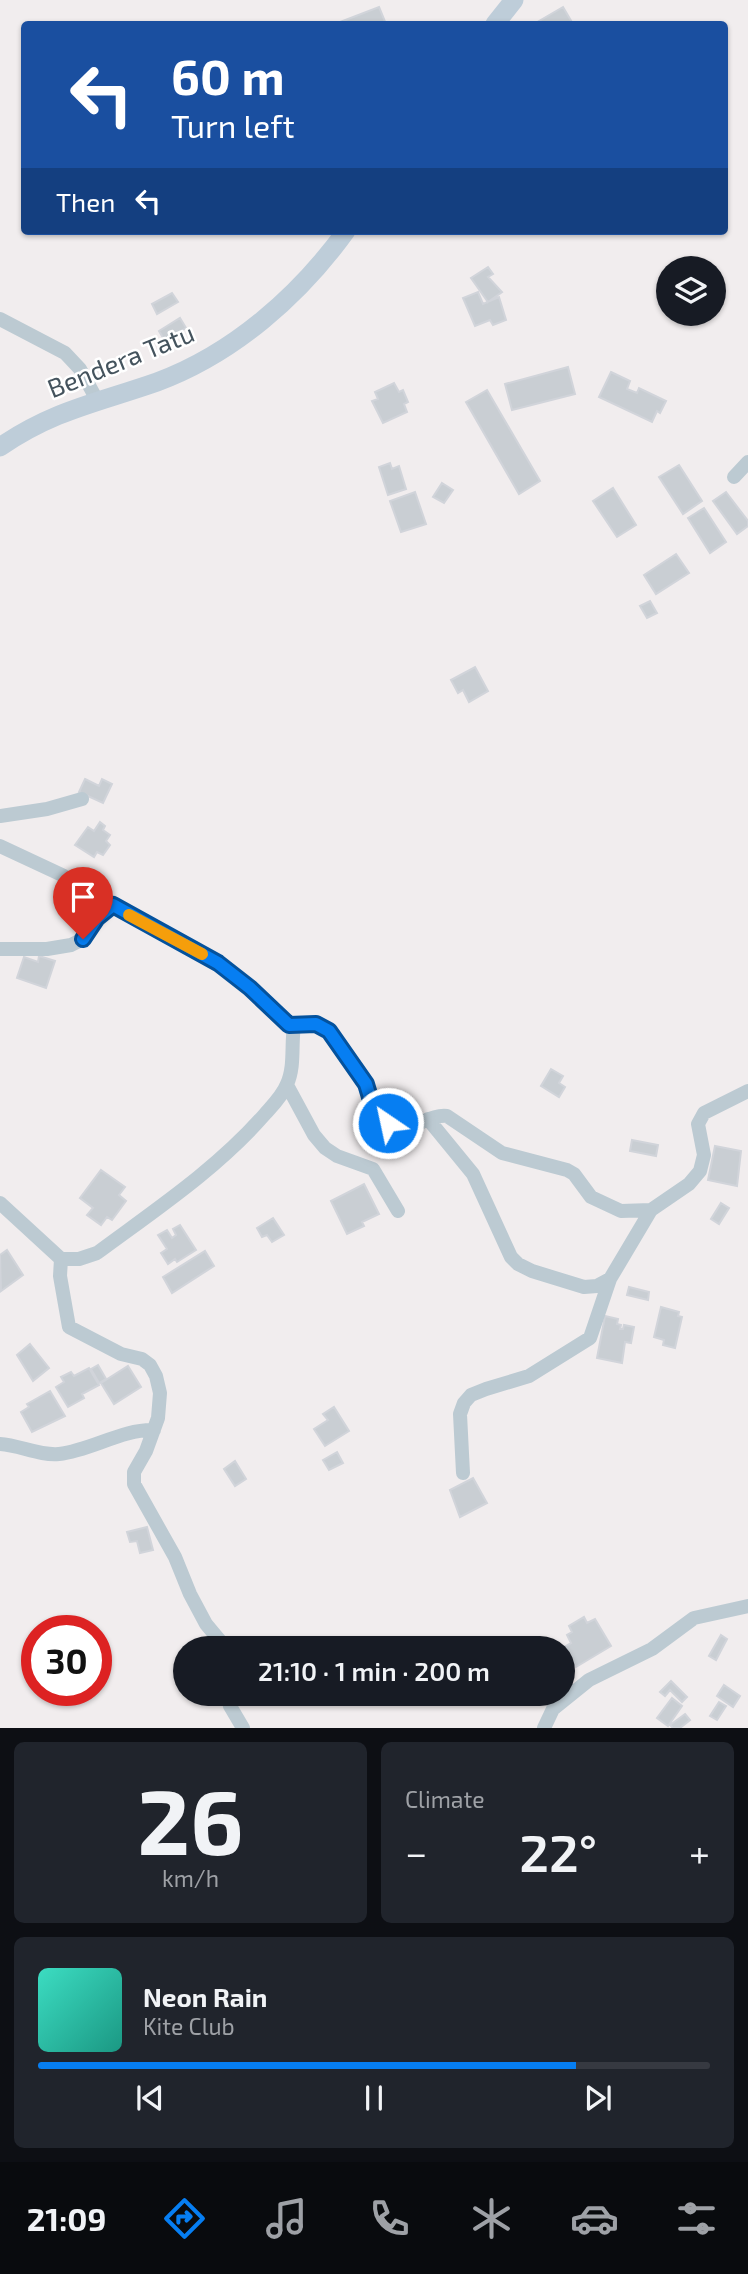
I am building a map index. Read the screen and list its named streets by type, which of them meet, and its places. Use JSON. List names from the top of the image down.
{
  "streets": {
    "main road": ["Bendera Tatu"]
  },
  "page": {
    "turn": ["60 m", "Turn left"],
    "then": "Then",
    "limit": "30",
    "trip": "21:10 · 1 min · 200 m",
    "tile": [
      ["26", "km/h"],
      "Climate"
    ],
    "heat": ["−", "22°", "+"],
    "song": ["Neon Rain", "Kite Club"],
    "tabs": "21:09"
  }
}
